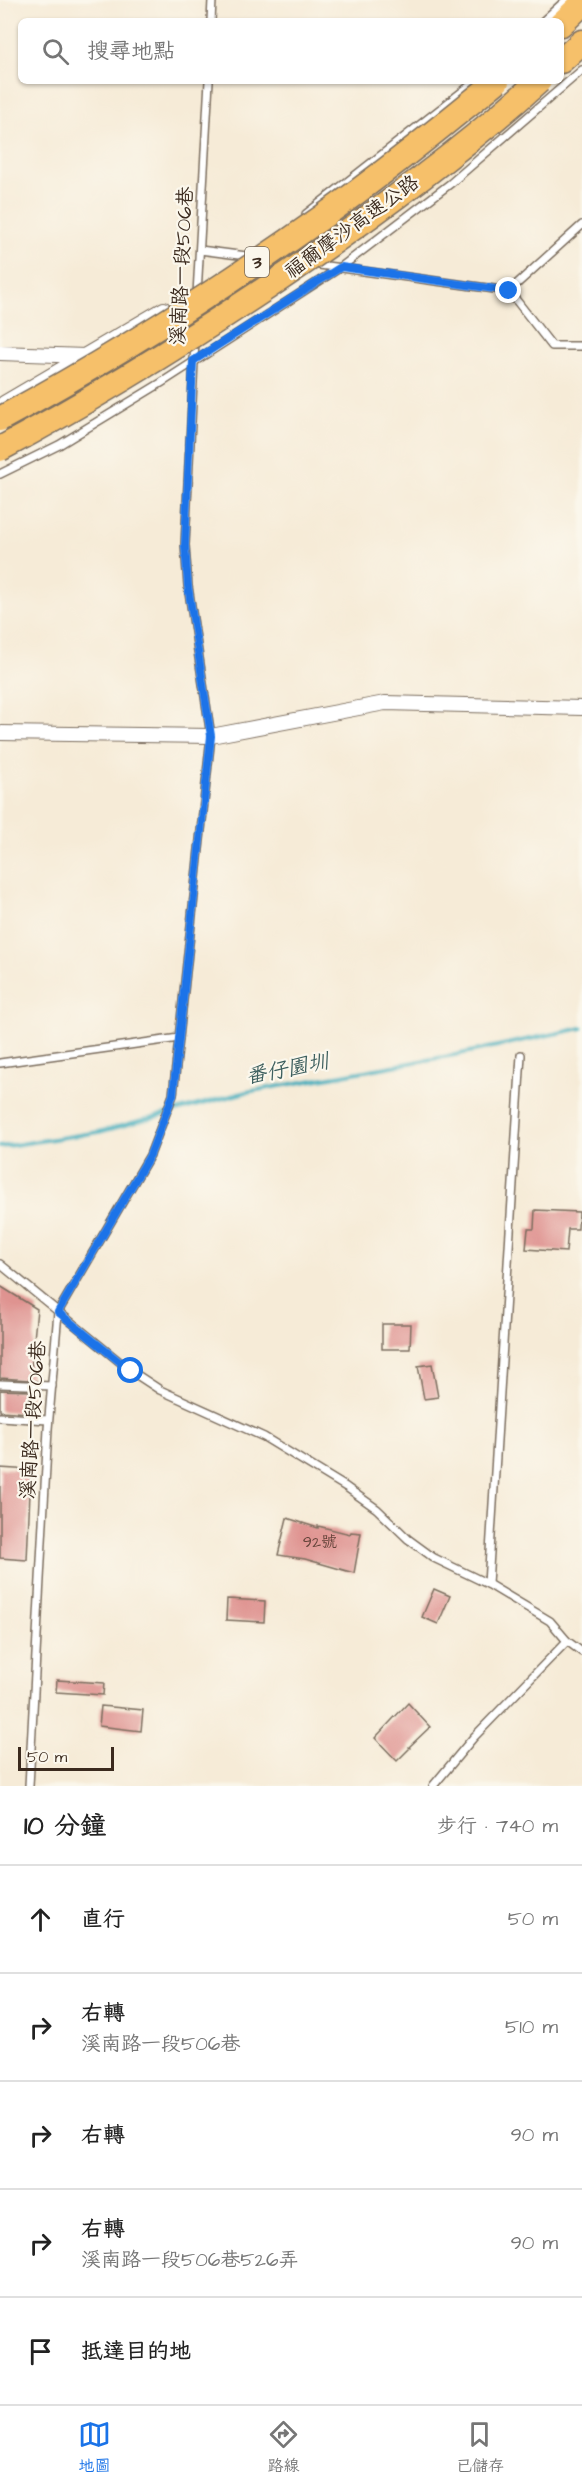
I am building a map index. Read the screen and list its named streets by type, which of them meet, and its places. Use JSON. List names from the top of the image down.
{
  "streets": {
    "highway": ["福爾摩沙高速公路", "3"],
    "lane": ["溪南路一段506巷"]
  },
  "water": ["番仔園圳"],
  "house_numbers": ["92號"],
  "scale_bar": "50 m",
  "page": {
    "search": "搜尋地點",
    "scale": "50 m",
    "heading": ["10 分鐘", "步行 · 740 m"],
    "list": [
      ["直行", "50 m"],
      ["右轉", "溪南路一段506巷", "510 m"],
      ["右轉", "90 m"],
      ["右轉", "溪南路一段506巷526弄", "90 m"],
      "抵達目的地"
    ],
    "nav": ["地圖", "路線", "已儲存"]
  }
}
